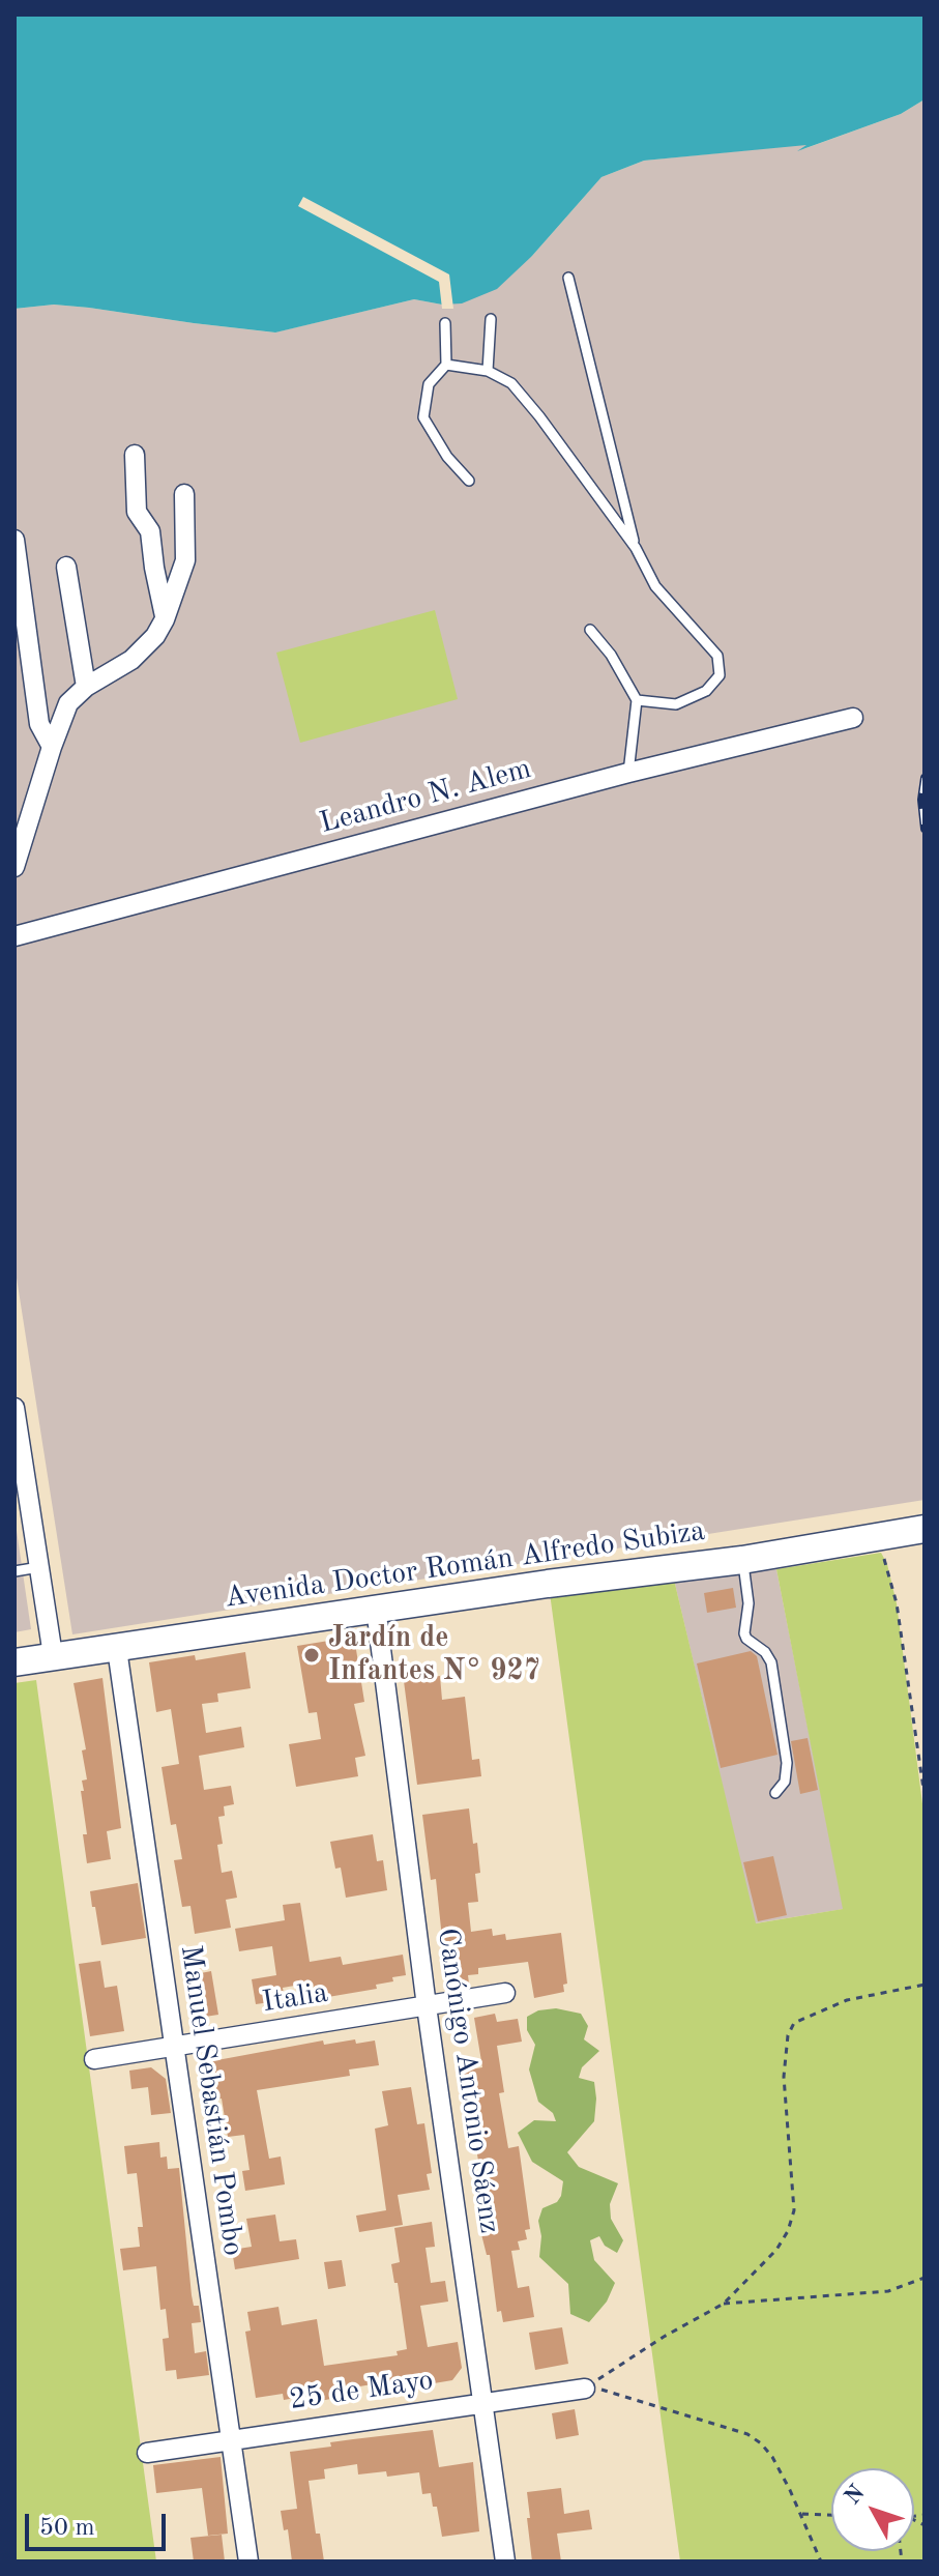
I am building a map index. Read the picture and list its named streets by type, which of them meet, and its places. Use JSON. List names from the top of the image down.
{
  "streets": {
    "main road": ["Avenida Doctor Román Alfredo Subiza"],
    "street": [
      "Leandro N. Alem",
      "Italia",
      "Canónigo Antonio Sáenz",
      "Manuel Sebastián Pombo",
      "25 de Mayo"
    ]
  },
  "crossings": [
    ["Avenida Doctor Román Alfredo Subiza", "Canónigo Antonio Sáenz"],
    ["Avenida Doctor Román Alfredo Subiza", "Manuel Sebastián Pombo"],
    ["Italia", "Canónigo Antonio Sáenz"],
    ["Italia", "Manuel Sebastián Pombo"],
    ["Canónigo Antonio Sáenz", "25 de Mayo"],
    ["Manuel Sebastián Pombo", "25 de Mayo"]
  ],
  "places": ["Jardín de Infantes N° 927"],
  "scale_bar": "50 m",
  "north": "top left"
}
